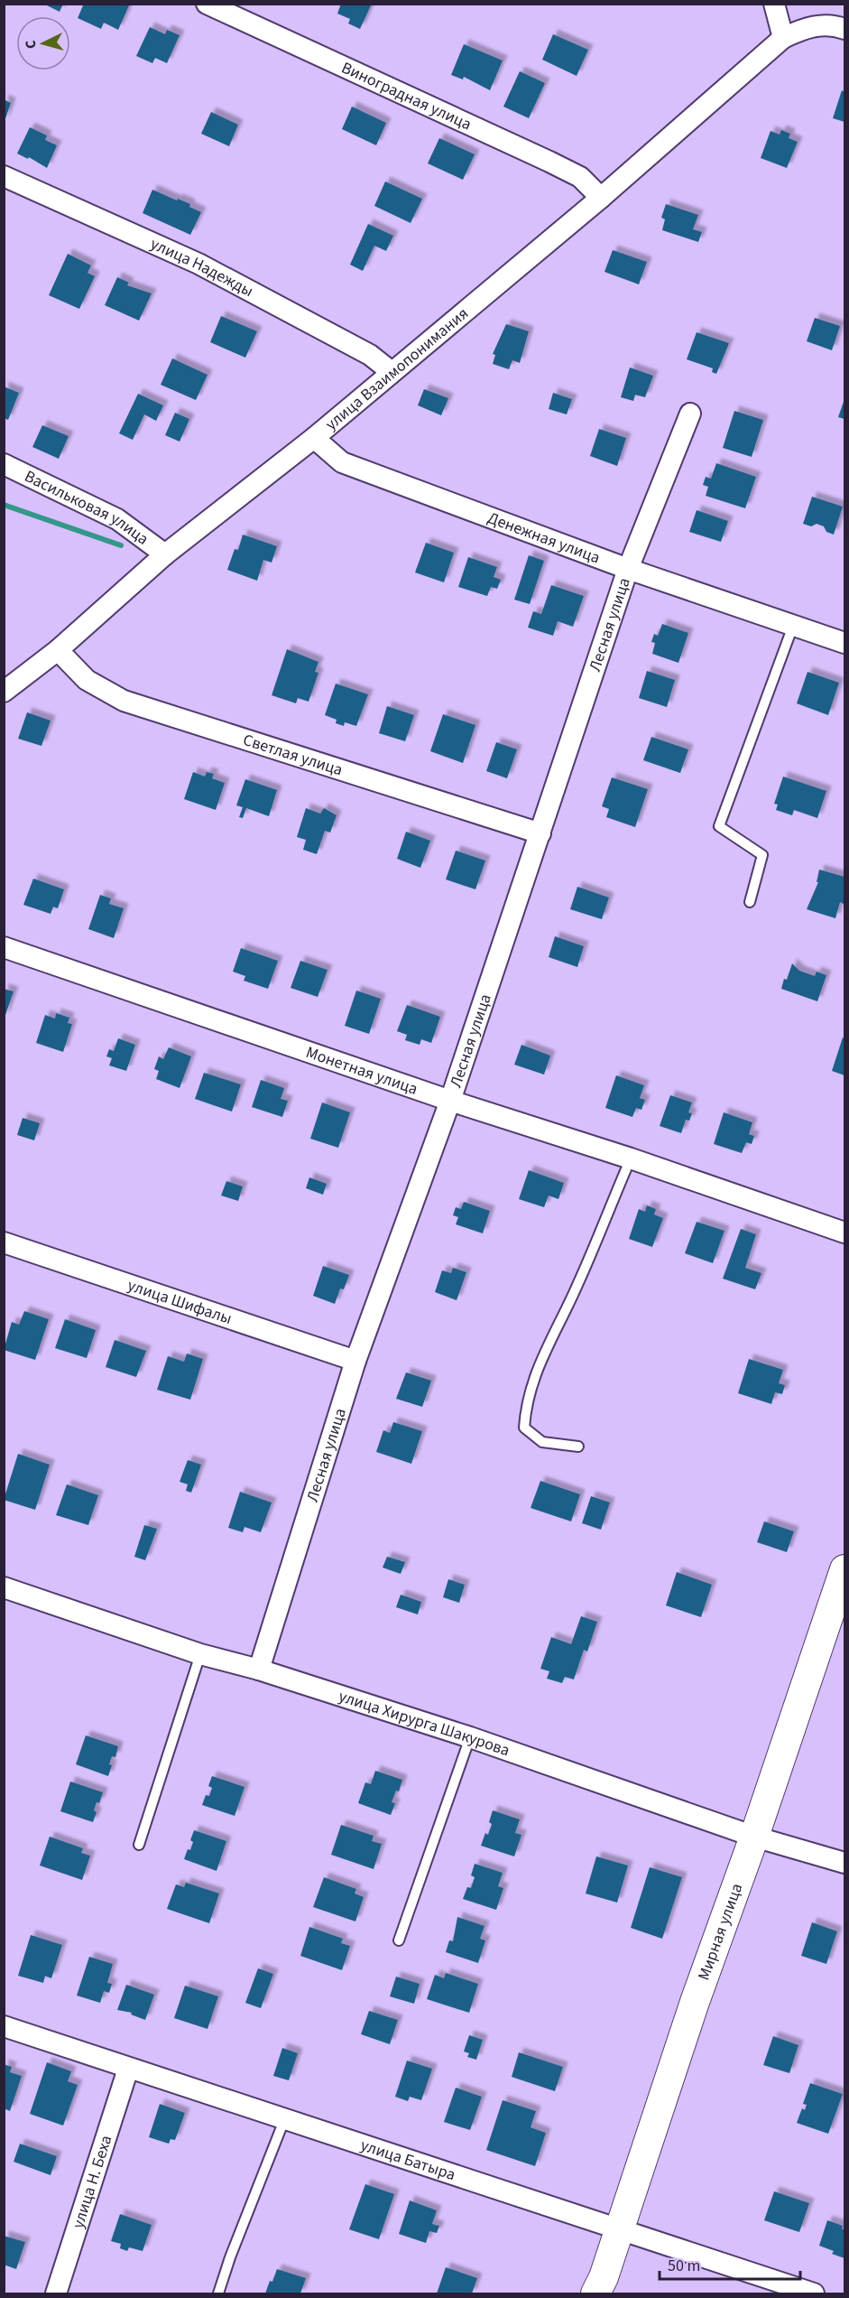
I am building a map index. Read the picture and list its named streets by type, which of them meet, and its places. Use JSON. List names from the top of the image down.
{
  "streets": {
    "street": [
      "Виноградная улица",
      "улица Надежды",
      "улица Взаимопонимания",
      "Васильковая улица",
      "Денежная улица",
      "Лесная улица",
      "Светлая улица",
      "Монетная улица",
      "улица Шифалы",
      "улица Хирурга Шакурова",
      "Мирная улица",
      "улица Батыра",
      "улица Н. Беха"
    ]
  },
  "crossings": [
    ["Виноградная улица", "улица Взаимопонимания"],
    ["улица Надежды", "улица Взаимопонимания"],
    ["улица Взаимопонимания", "Васильковая улица"],
    ["улица Взаимопонимания", "Денежная улица"],
    ["улица Взаимопонимания", "Светлая улица"],
    ["Денежная улица", "Лесная улица"],
    ["Лесная улица", "Светлая улица"],
    ["Лесная улица", "Монетная улица"],
    ["Лесная улица", "улица Шифалы"],
    ["Лесная улица", "улица Хирурга Шакурова"],
    ["улица Хирурга Шакурова", "Мирная улица"],
    ["Мирная улица", "улица Батыра"],
    ["улица Батыра", "улица Н. Беха"]
  ],
  "scale_bar": "50 m",
  "north": "left"
}
